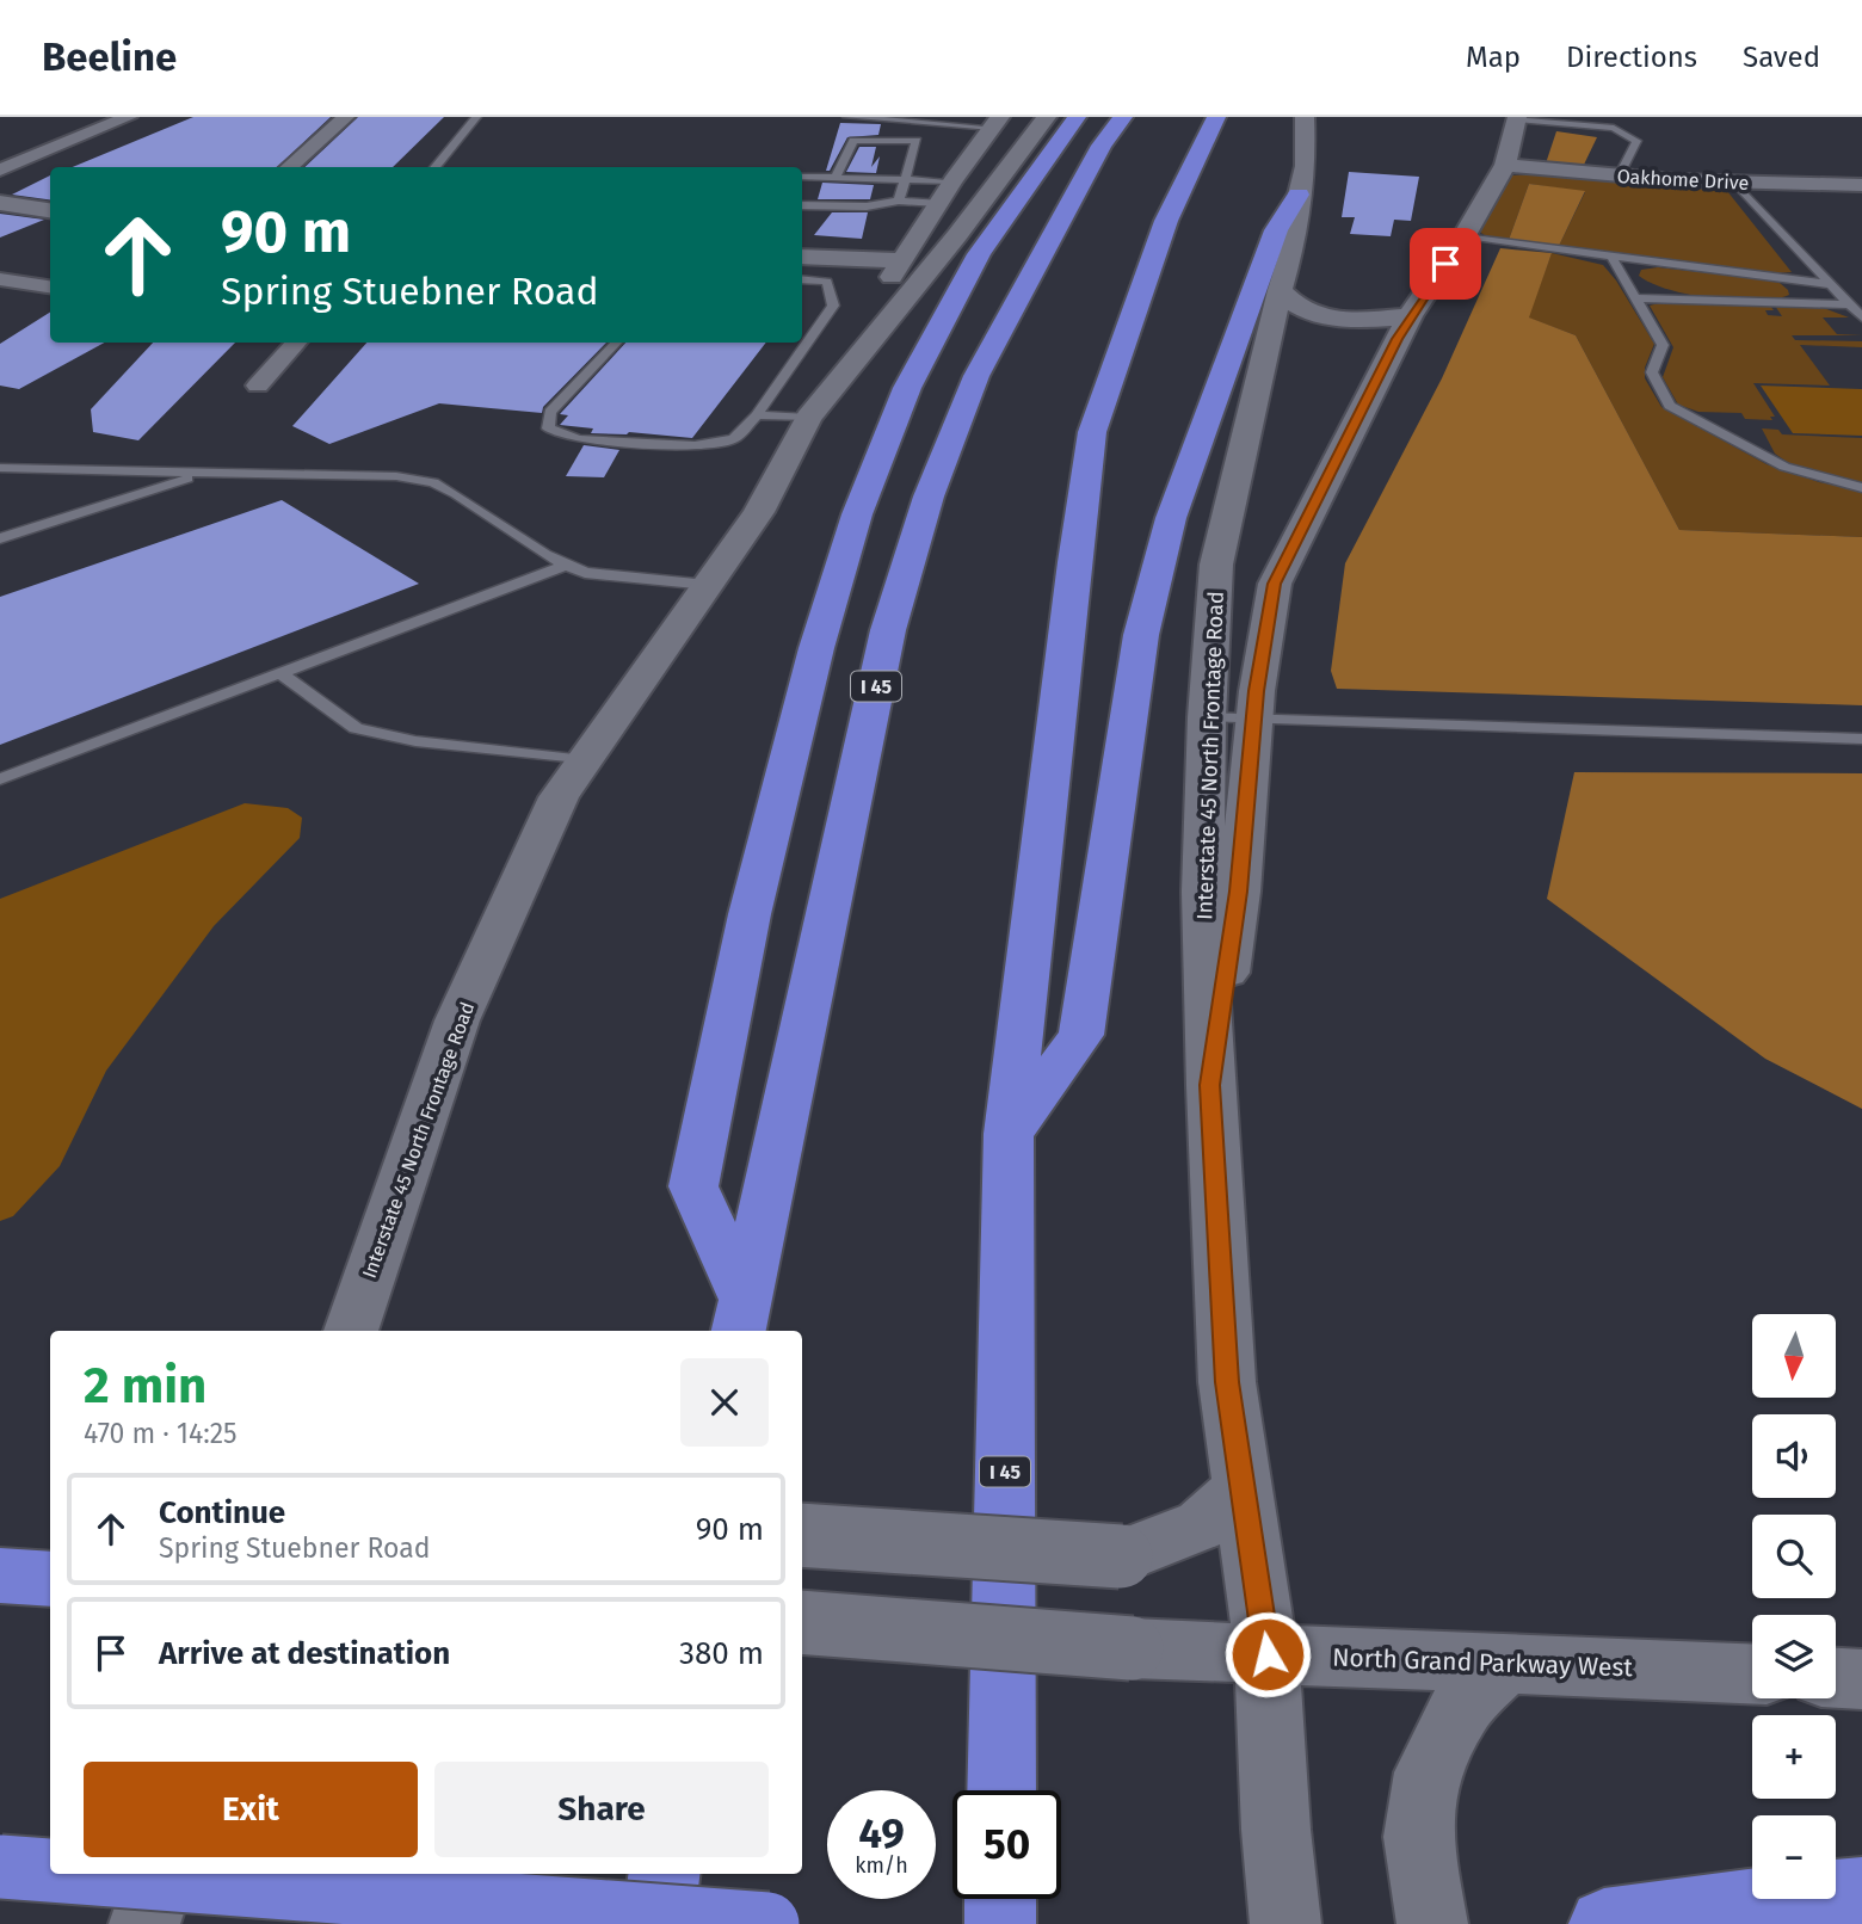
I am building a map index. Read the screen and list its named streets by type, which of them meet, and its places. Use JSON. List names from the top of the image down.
{
  "streets": {
    "highway": ["I 45"],
    "main road": ["Oakhome Drive", "Interstate 45 North Frontage Road", "North Grand Parkway West"]
  },
  "crossings": [
    ["Interstate 45 North Frontage Road", "North Grand Parkway West"]
  ],
  "north": "bottom",
  "page": {
    "header": "Beeline",
    "nav": ["Map", "Directions", "Saved"],
    "turn": ["90 m", "Spring Stuebner Road"],
    "map_buttons": ["+", "−"],
    "heading": ["2 min", "470 m · 14:25"],
    "list": [
      {
        "name": "Continue",
        "note": "Spring Stuebner Road",
        "value": "90 m"
      },
      {
        "name": "Arrive at destination",
        "value": "380 m"
      }
    ],
    "buttons": ["Exit", "Share"],
    "speed": "49 km/h",
    "limit": "50"
  }
}
